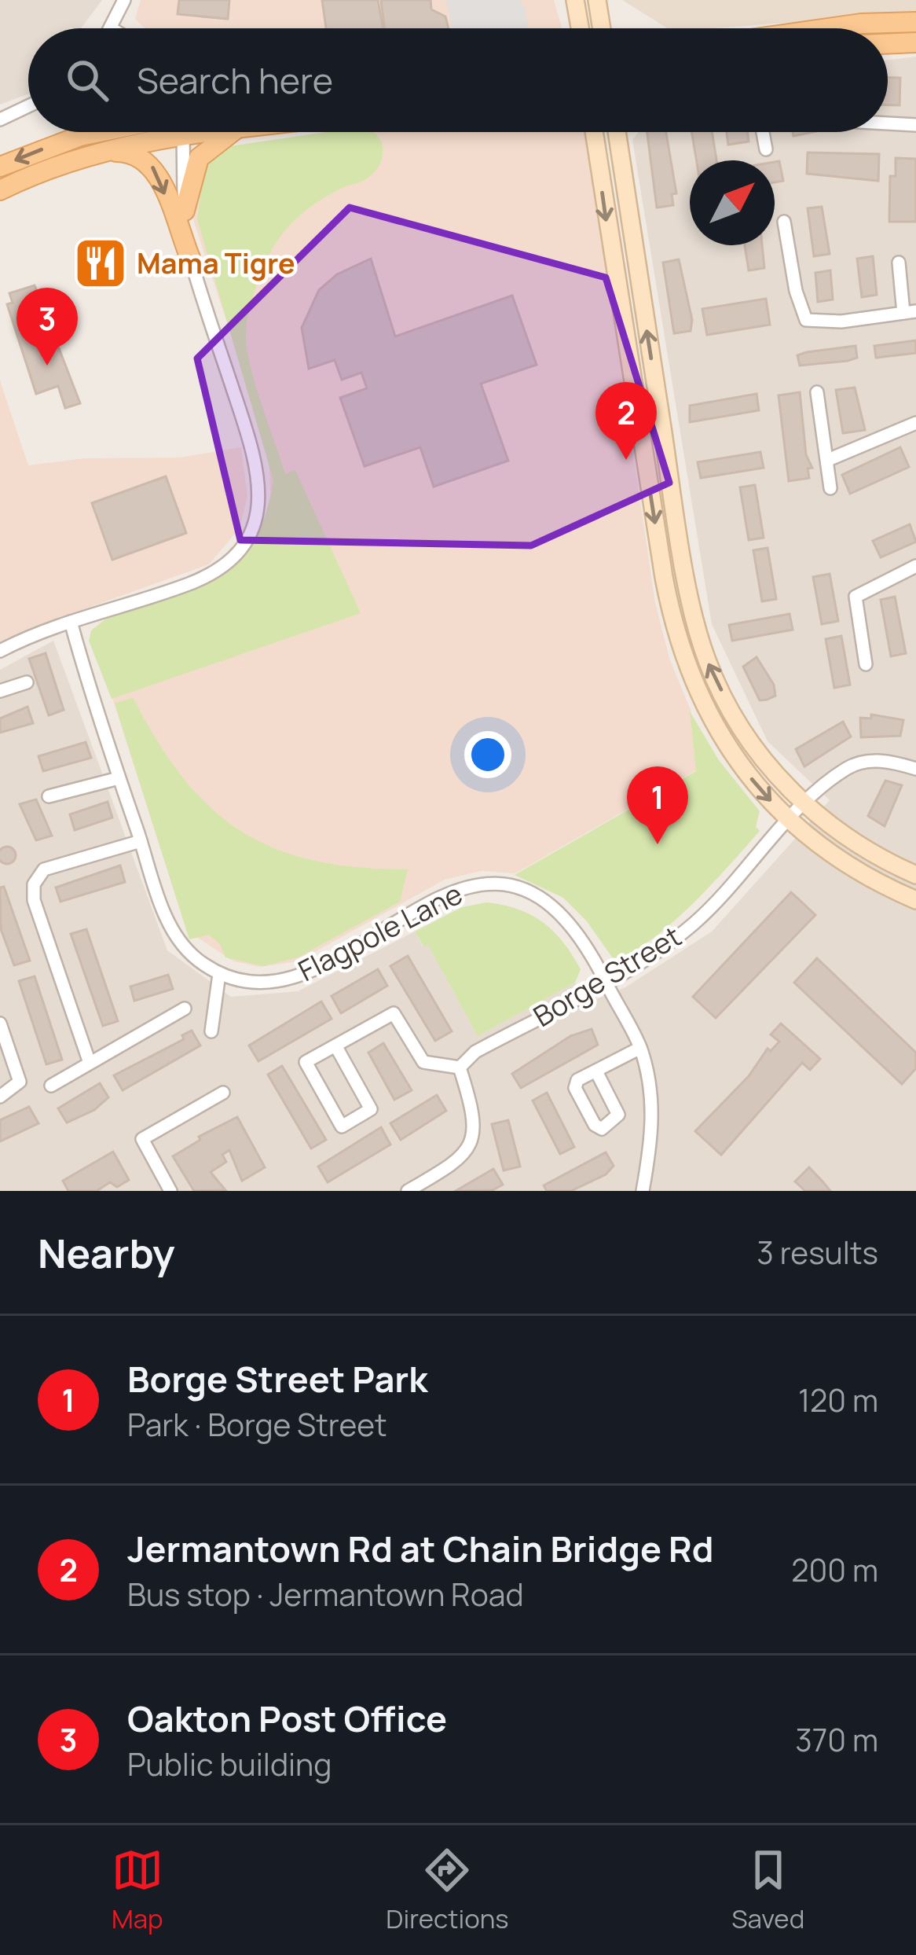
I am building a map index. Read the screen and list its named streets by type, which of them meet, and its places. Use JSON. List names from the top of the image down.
{
  "streets": {
    "street": ["Flagpole Lane", "Borge Street"]
  },
  "crossings": [
    ["Flagpole Lane", "Borge Street"]
  ],
  "places": {
    "restaurant": ["Mama Tigre"]
  },
  "north": "top right",
  "page": {
    "search": "Search here",
    "pins": ["3", "2", "1"],
    "heading": ["Nearby", "3 results"],
    "list": [
      {
        "mark": "1",
        "name": "Borge Street Park",
        "note": "Park · Borge Street",
        "value": "120 m"
      },
      {
        "mark": "2",
        "name": "Jermantown Rd at Chain Bridge Rd",
        "note": "Bus stop · Jermantown Road",
        "value": "200 m"
      },
      {
        "mark": "3",
        "name": "Oakton Post Office",
        "note": "Public building",
        "value": "370 m"
      }
    ],
    "nav": ["Map", "Directions", "Saved"]
  }
}
